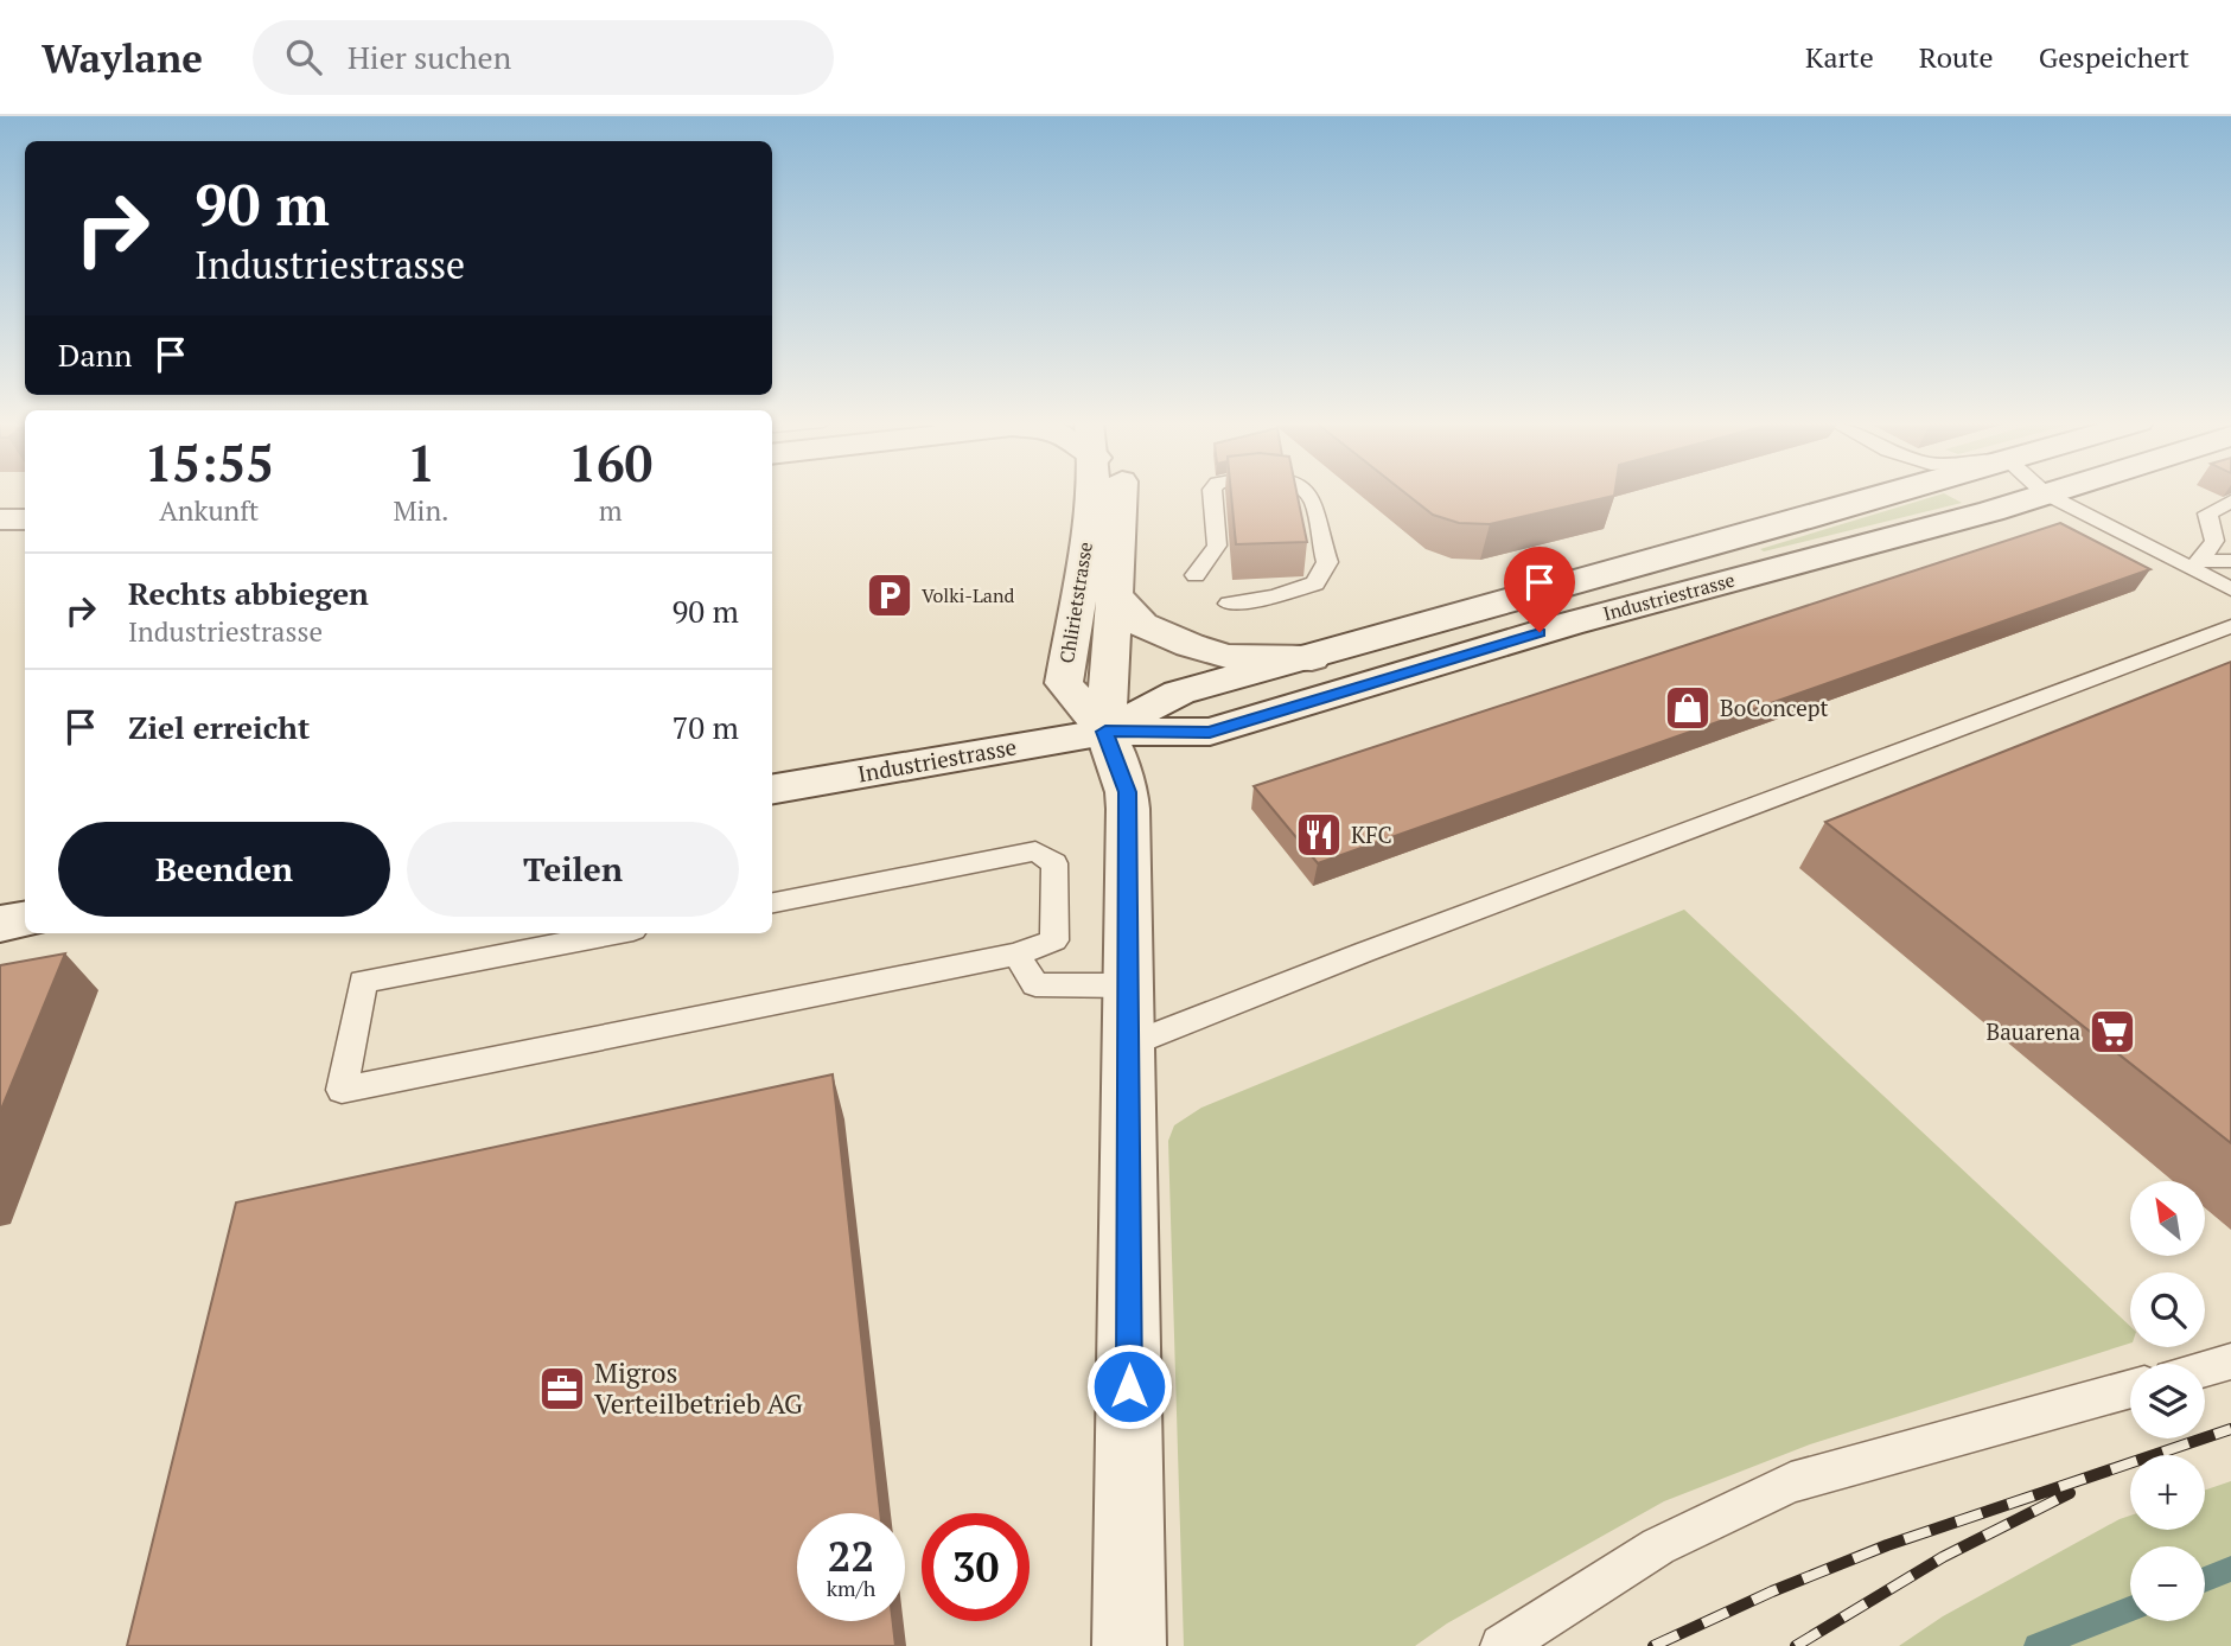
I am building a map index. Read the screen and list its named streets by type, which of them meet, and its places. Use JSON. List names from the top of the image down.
{
  "streets": {
    "main road": ["Industriestrasse", "Chlirietstrasse"]
  },
  "crossings": [
    ["Industriestrasse", "Chlirietstrasse"]
  ],
  "places": {
    "parking": ["Volki-Land"],
    "shop": ["BoConcept"],
    "restaurant": ["KFC"],
    "supermarket": ["Bauarena"],
    "office": ["Migros Verteilbetrieb AG"]
  },
  "north": "top left",
  "page": {
    "header": "Waylane",
    "search": "Hier suchen",
    "nav": ["Karte", "Route", "Gespeichert"],
    "turn": ["90 m", "Industriestrasse"],
    "then": "Dann",
    "eta": [
      "15:55",
      "Ankunft",
      "1",
      "Min.",
      "160",
      "m"
    ],
    "list": [
      {
        "name": "Rechts abbiegen",
        "note": "Industriestrasse",
        "value": "90 m"
      },
      {
        "name": "Ziel erreicht",
        "value": "70 m"
      }
    ],
    "buttons": ["Beenden", "Teilen"],
    "map_buttons": ["+", "−"],
    "speed": "22 km/h",
    "limit": "30"
  }
}
